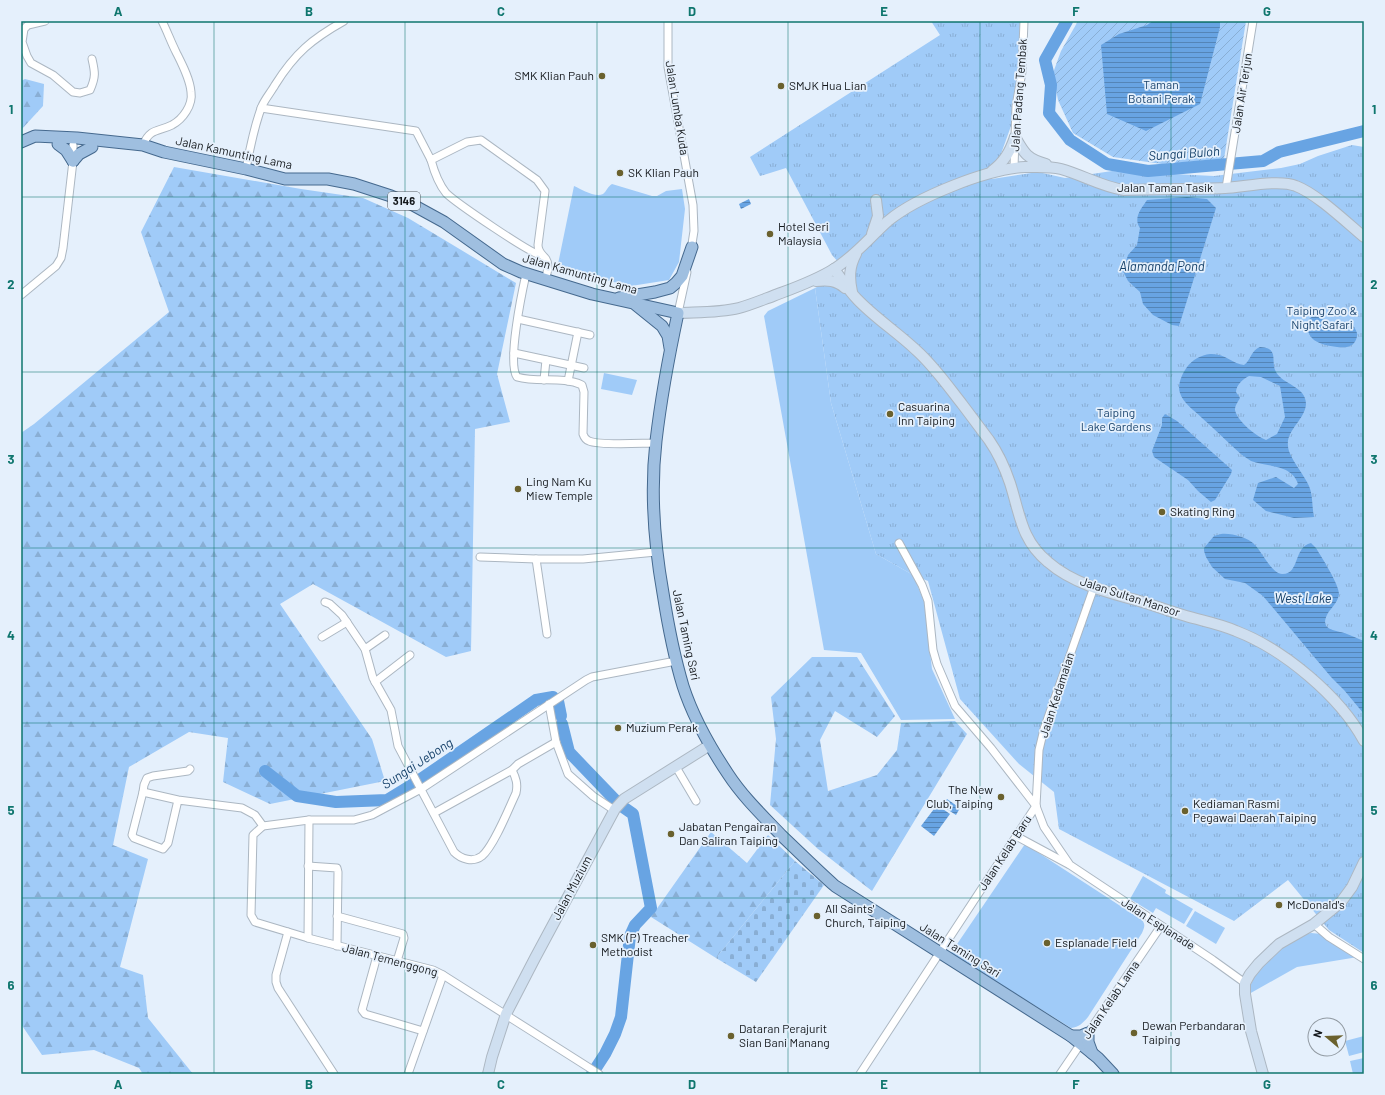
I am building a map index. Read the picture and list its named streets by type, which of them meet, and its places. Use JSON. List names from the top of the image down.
{
  "streets": {
    "main road": ["Jalan Kamunting Lama", "3146", "Jalan Taming Sari"],
    "street": [
      "Jalan Air Terjun",
      "Jalan Padang Tembak",
      "Jalan Lumba Kuda",
      "Jalan Taman Tasik",
      "Jalan Sultan Mansor",
      "Jalan Kedamaian",
      "Jalan Kelab Baru",
      "Jalan Muzium",
      "Jalan Esplanade",
      "Jalan Temenggong",
      "Jalan Kelab Lama"
    ]
  },
  "crossings": [
    ["Jalan Air Terjun", "Jalan Taman Tasik"],
    ["Jalan Padang Tembak", "Jalan Taman Tasik"],
    ["Jalan Lumba Kuda", "Jalan Kamunting Lama"],
    ["Jalan Lumba Kuda", "Jalan Taman Tasik"],
    ["Jalan Lumba Kuda", "Jalan Taming Sari"],
    ["Jalan Kamunting Lama", "Jalan Taman Tasik"],
    ["Jalan Kamunting Lama", "Jalan Taming Sari"],
    ["Jalan Taman Tasik", "Jalan Taming Sari"],
    ["Jalan Sultan Mansor", "Jalan Kedamaian"],
    ["Jalan Taming Sari", "Jalan Kelab Baru"],
    ["Jalan Taming Sari", "Jalan Muzium"],
    ["Jalan Taming Sari", "Jalan Kelab Lama"],
    ["Jalan Kedamaian", "Jalan Kelab Baru"],
    ["Jalan Kedamaian", "Jalan Esplanade"],
    ["Jalan Kelab Baru", "Jalan Esplanade"],
    ["Jalan Muzium", "Jalan Temenggong"],
    ["Jalan Esplanade", "Jalan Kelab Lama"]
  ],
  "water": [
    "Sungai Buloh",
    "Alamanda Pond",
    "West Lake",
    "Sungai Jebong"
  ],
  "parks": ["Taman Botani Perak", "Taiping Zoo & Night Safari", "Taiping Lake Gardens"],
  "places": [
    "SMK Klian Pauh",
    "SMJK Hua Lian",
    "SK Klian Pauh",
    "Hotel Seri Malaysia",
    "Casuarina Inn Taiping",
    "Ling Nam Ku Miew Temple",
    "Skating Ring",
    "Muzium Perak",
    "The New Club, Taiping",
    "Kediaman Rasmi Pegawai Daerah Taiping",
    "Jabatan Pengairan Dan Saliran Taiping",
    "McDonald's",
    "All Saints' Church, Taiping",
    "Esplanade Field",
    "SMK (P) Treacher Methodist",
    "Dewan Perbandaran Taiping",
    "Dataran Perajurit Sian Bani Manang"
  ],
  "north": "left",
  "grid": {
    "columns": [
      "A",
      "B",
      "C",
      "D",
      "E",
      "F",
      "G"
    ],
    "rows": [
      "1",
      "2",
      "3",
      "4",
      "5",
      "6"
    ]
  }
}
